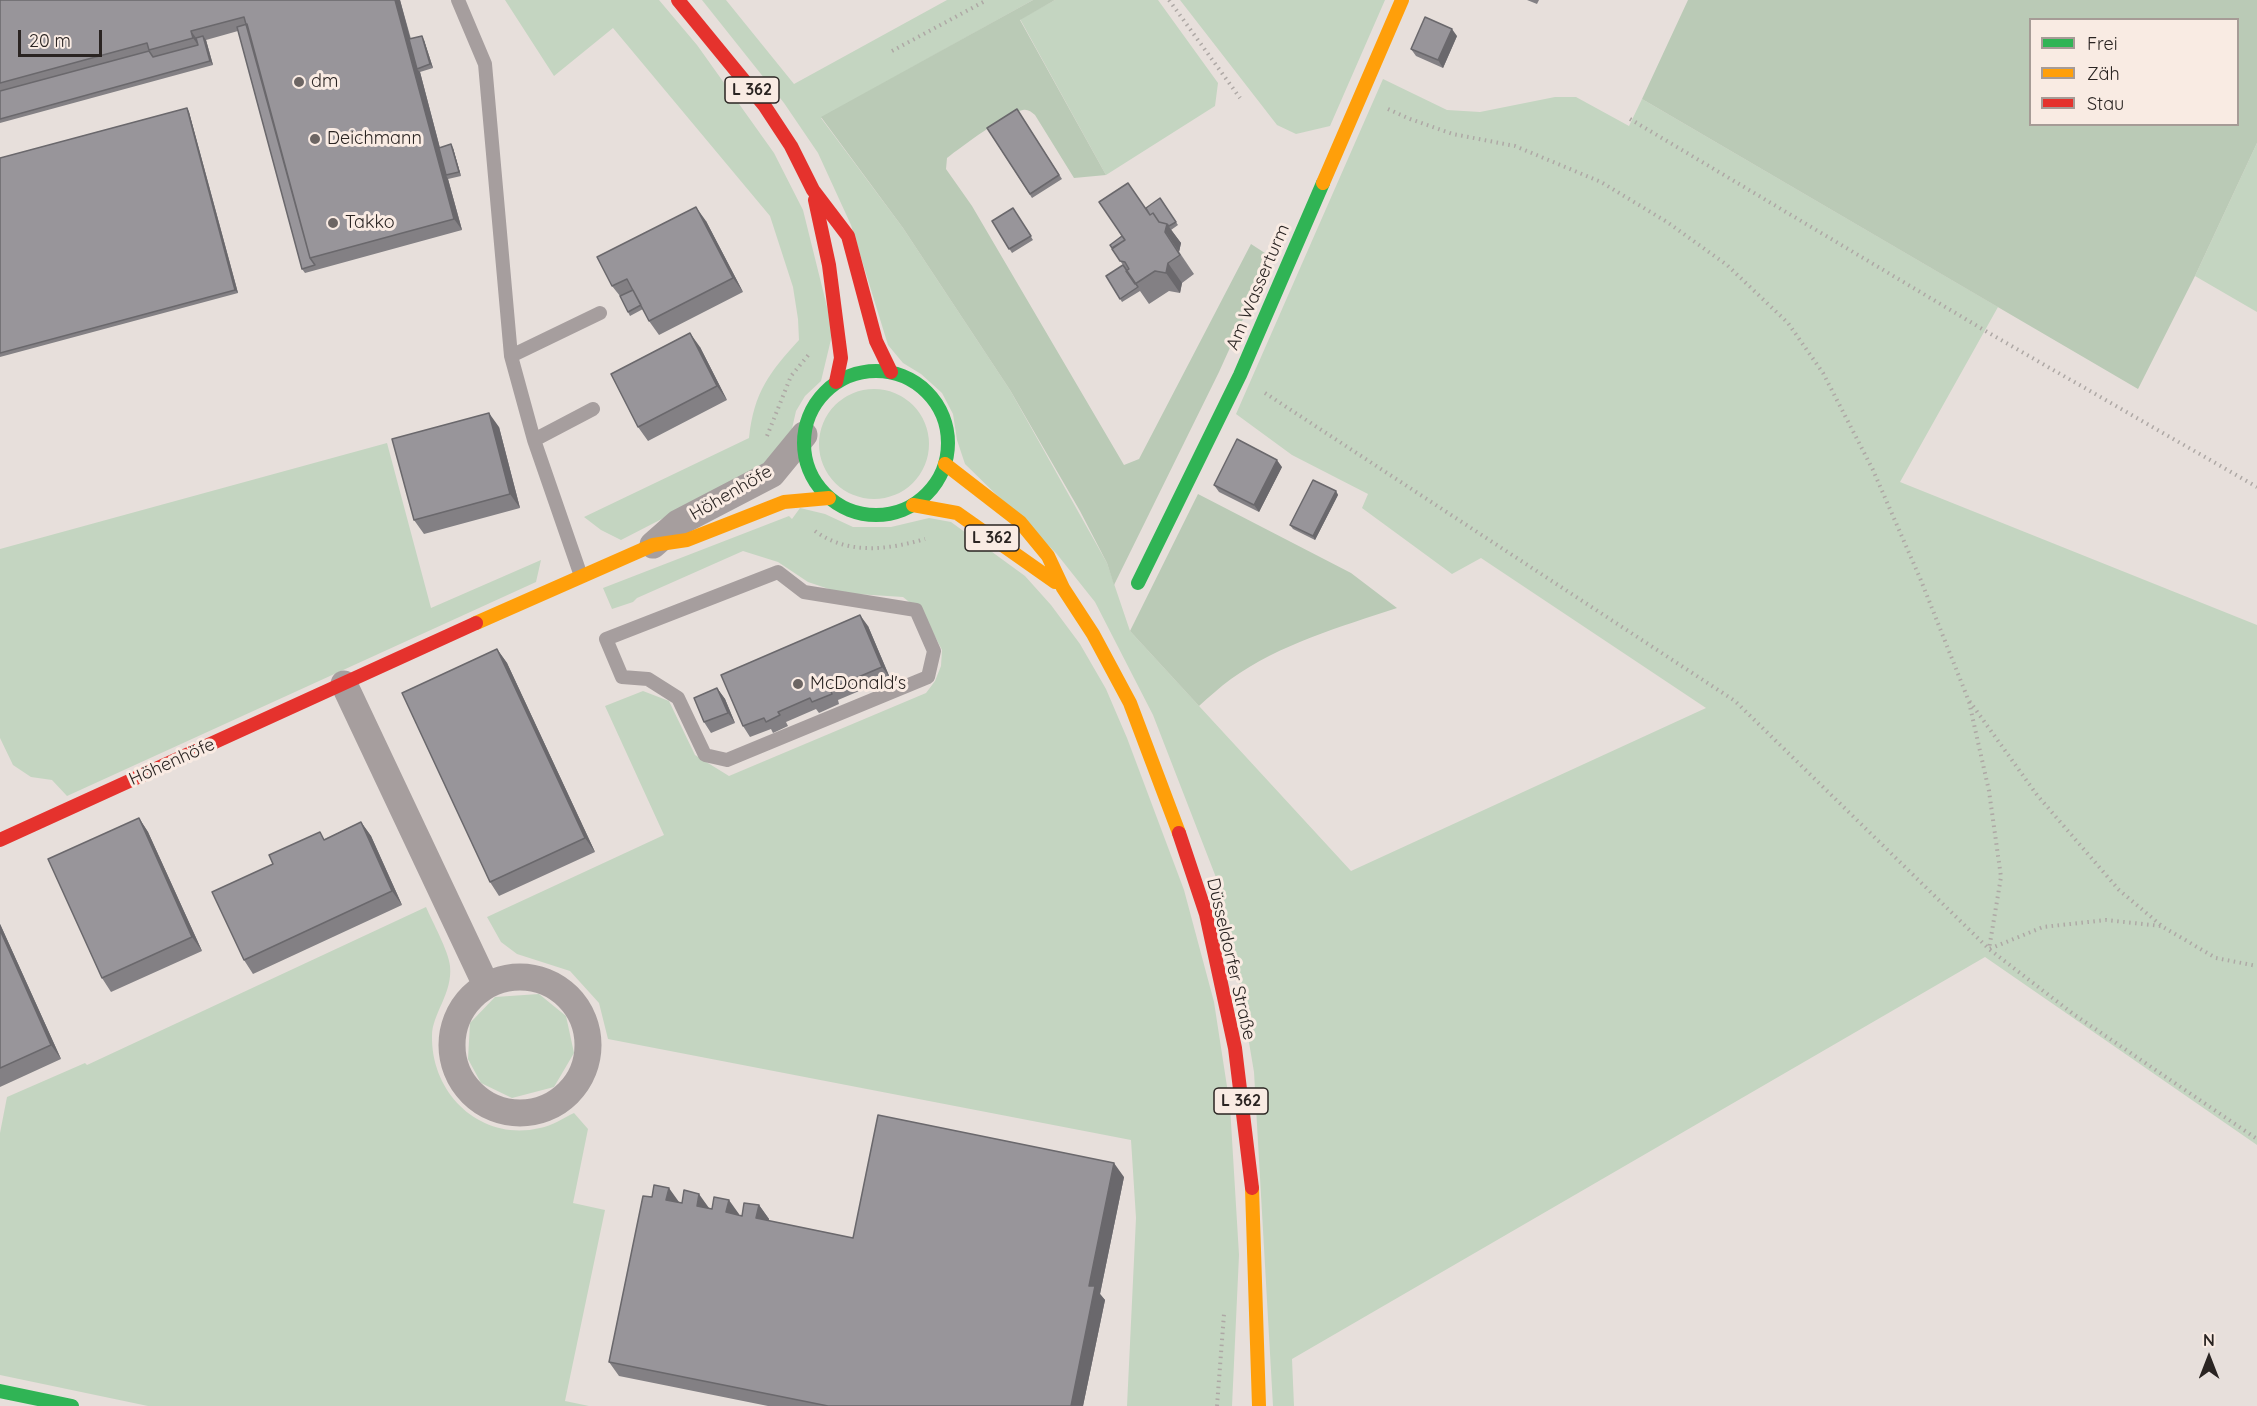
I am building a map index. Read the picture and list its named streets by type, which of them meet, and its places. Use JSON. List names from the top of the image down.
{
  "streets": {
    "main road": [
      "L 362",
      "Am Wasserturm",
      "Höhenhöfe",
      "Düsseldorfer Straße"
    ]
  },
  "crossings": [
    ["L 362", "Höhenhöfe"],
    ["L 362", "Düsseldorfer Straße"],
    ["Höhenhöfe", "Düsseldorfer Straße"]
  ],
  "places": [
    "dm",
    "Deichmann",
    "Takko",
    "McDonald's"
  ],
  "legend": ["Frei", "Zäh", "Stau"],
  "scale_bar": "20 m",
  "north": "top"
}
